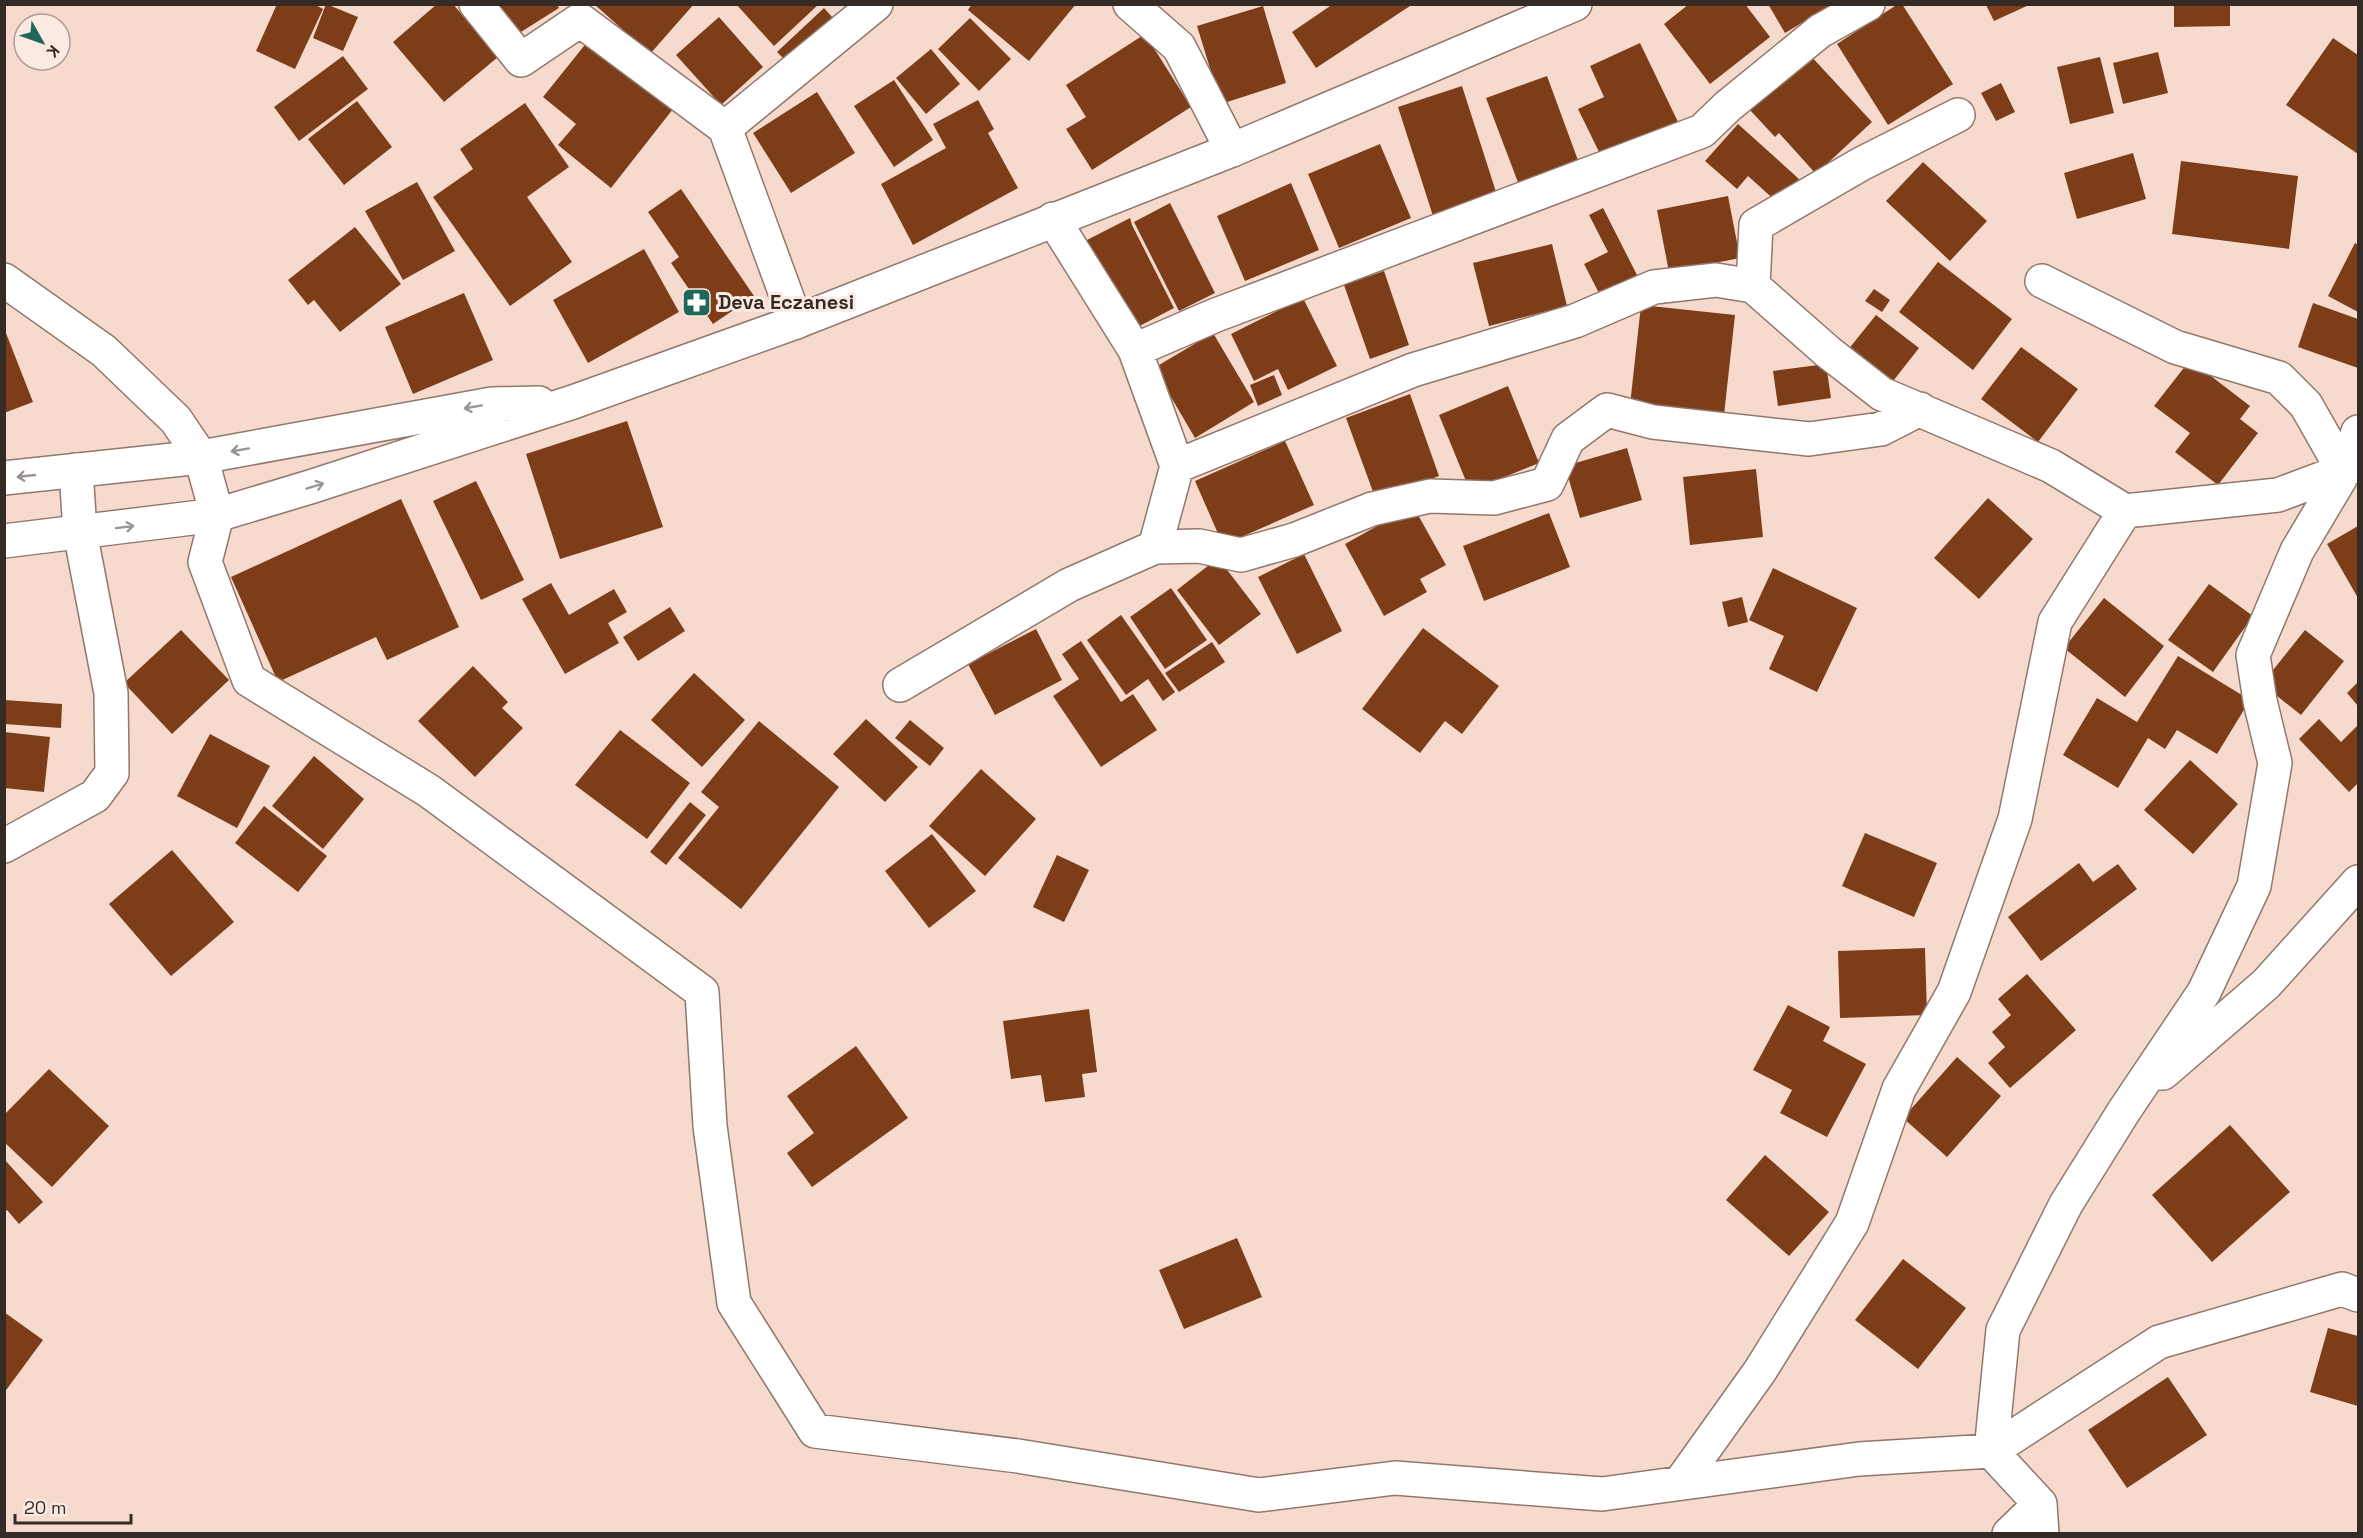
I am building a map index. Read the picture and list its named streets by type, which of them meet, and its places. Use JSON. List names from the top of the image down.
{
  "places": {
    "pharmacy": ["Deva Eczanesi"]
  },
  "scale_bar": "20 m",
  "north": "bottom right"
}
